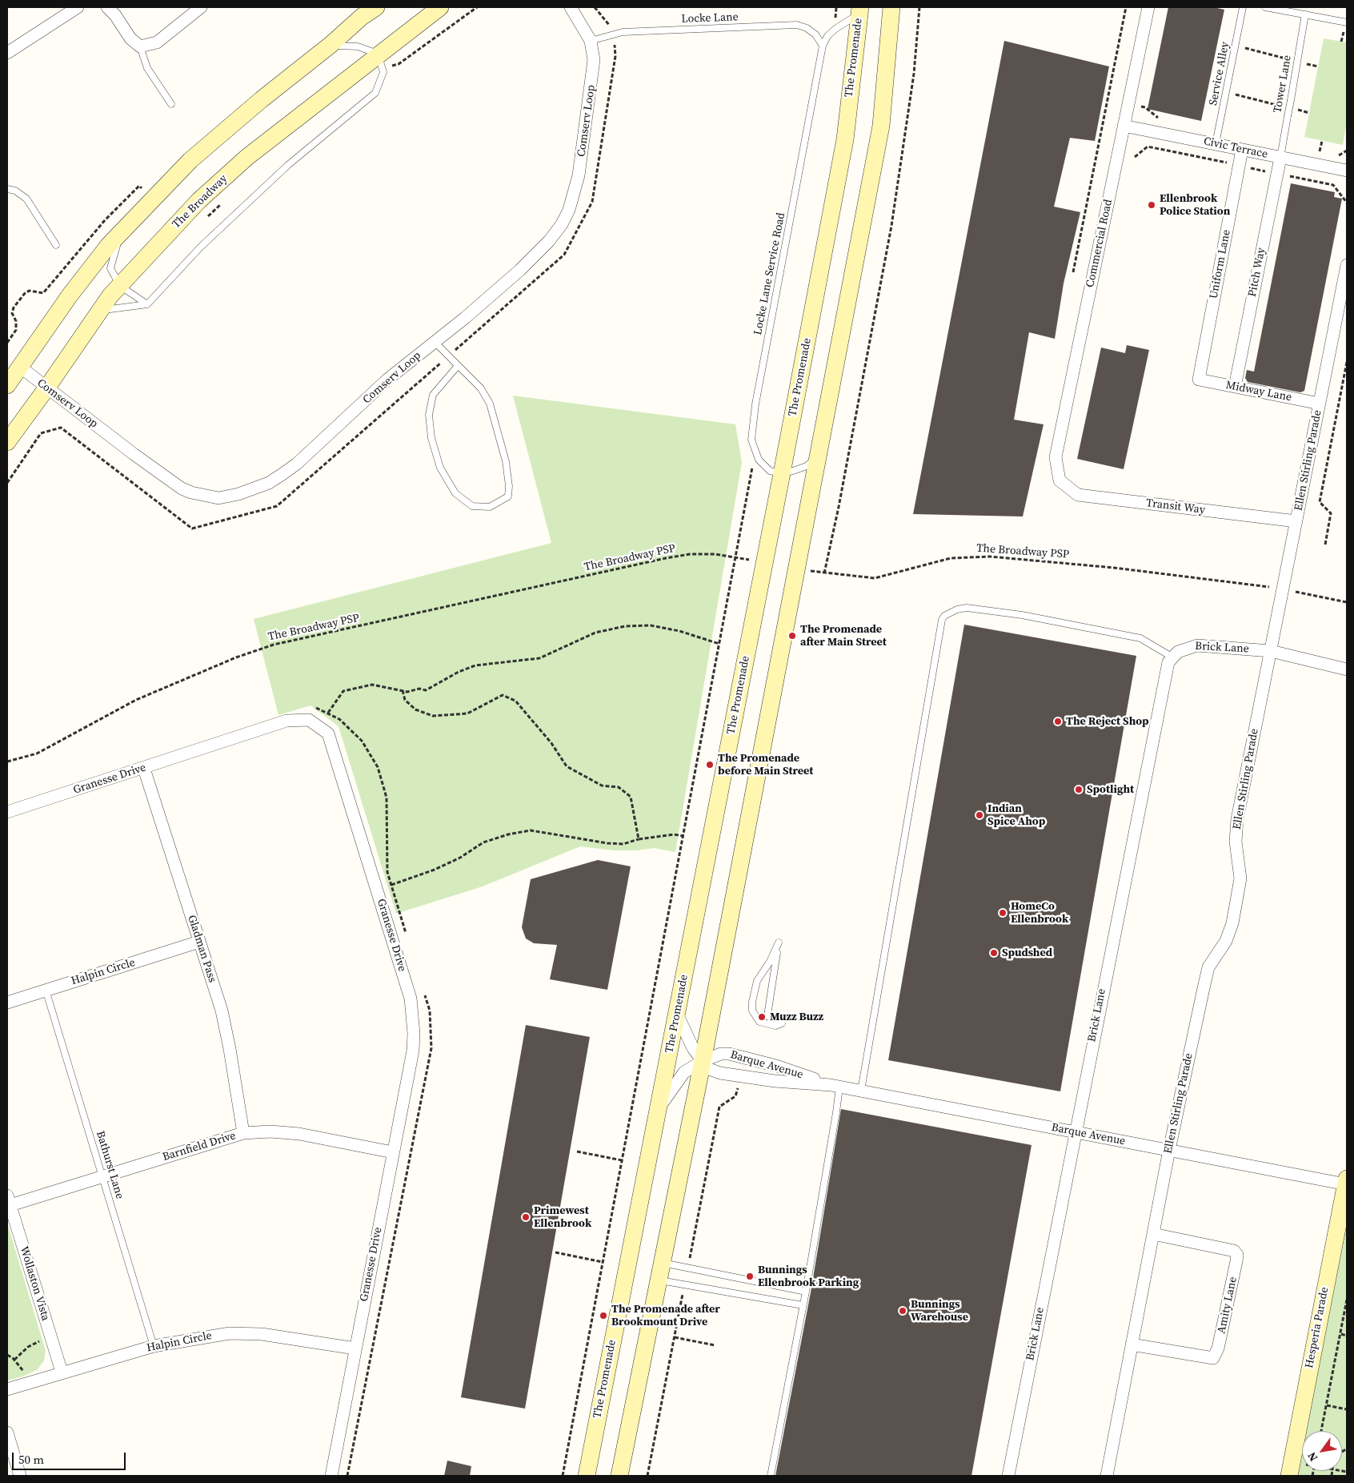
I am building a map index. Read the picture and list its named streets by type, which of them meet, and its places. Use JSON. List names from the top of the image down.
{
  "streets": {
    "main road": ["The Promenade", "The Broadway", "Hesperia Parade"],
    "street": [
      "Comserv Loop",
      "Civic Terrace",
      "Commercial Road",
      "Uniform Lane",
      "Pitch Way",
      "Midway Lane",
      "Ellen Stirling Parade",
      "Transit Way",
      "Brick Lane",
      "Granesse Drive",
      "Gladman Pass",
      "Halpin Circle",
      "Barque Avenue",
      "Barnfield Drive",
      "Wollaston Vista",
      "Amity Lane"
    ],
    "lane": [
      "Locke Lane",
      "Service Alley",
      "Tower Lane",
      "Locke Lane Service Road",
      "Bathurst Lane"
    ],
    "path": ["The Broadway PSP"]
  },
  "crossings": [
    ["Locke Lane", "Comserv Loop"],
    ["Locke Lane", "Locke Lane Service Road"],
    ["The Promenade", "Locke Lane Service Road"],
    ["The Promenade", "The Broadway PSP"],
    ["The Promenade", "Barque Avenue"],
    ["Service Alley", "Civic Terrace"],
    ["Tower Lane", "Civic Terrace"],
    ["Tower Lane", "Pitch Way"],
    ["Comserv Loop", "The Broadway"],
    ["Civic Terrace", "Commercial Road"],
    ["Civic Terrace", "Uniform Lane"],
    ["Civic Terrace", "Pitch Way"],
    ["Commercial Road", "Transit Way"],
    ["Uniform Lane", "Midway Lane"],
    ["Pitch Way", "Midway Lane"],
    ["Midway Lane", "Ellen Stirling Parade"],
    ["Ellen Stirling Parade", "Transit Way"],
    ["Ellen Stirling Parade", "The Broadway PSP"],
    ["Ellen Stirling Parade", "Brick Lane"],
    ["Ellen Stirling Parade", "Barque Avenue"],
    ["Ellen Stirling Parade", "Amity Lane"],
    ["Brick Lane", "Barque Avenue"],
    ["Granesse Drive", "Gladman Pass"],
    ["Granesse Drive", "Halpin Circle"],
    ["Granesse Drive", "Barnfield Drive"],
    ["Gladman Pass", "Halpin Circle"],
    ["Gladman Pass", "Barnfield Drive"],
    ["Halpin Circle", "Bathurst Lane"],
    ["Halpin Circle", "Wollaston Vista"],
    ["Barque Avenue", "Hesperia Parade"],
    ["Barnfield Drive", "Bathurst Lane"],
    ["Barnfield Drive", "Wollaston Vista"]
  ],
  "places": [
    "Ellenbrook Police Station",
    "The Promenade after Main Street",
    "The Reject Shop",
    "The Promenade before Main Street",
    "Spotlight",
    "Indian Spice Ahop",
    "HomeCo Ellenbrook",
    "Spudshed",
    "Muzz Buzz",
    "Primewest Ellenbrook",
    "Bunnings Ellenbrook Parking",
    "Bunnings Warehouse",
    "The Promenade after Brookmount Drive"
  ],
  "scale_bar": "50 m",
  "north": "bottom left"
}
